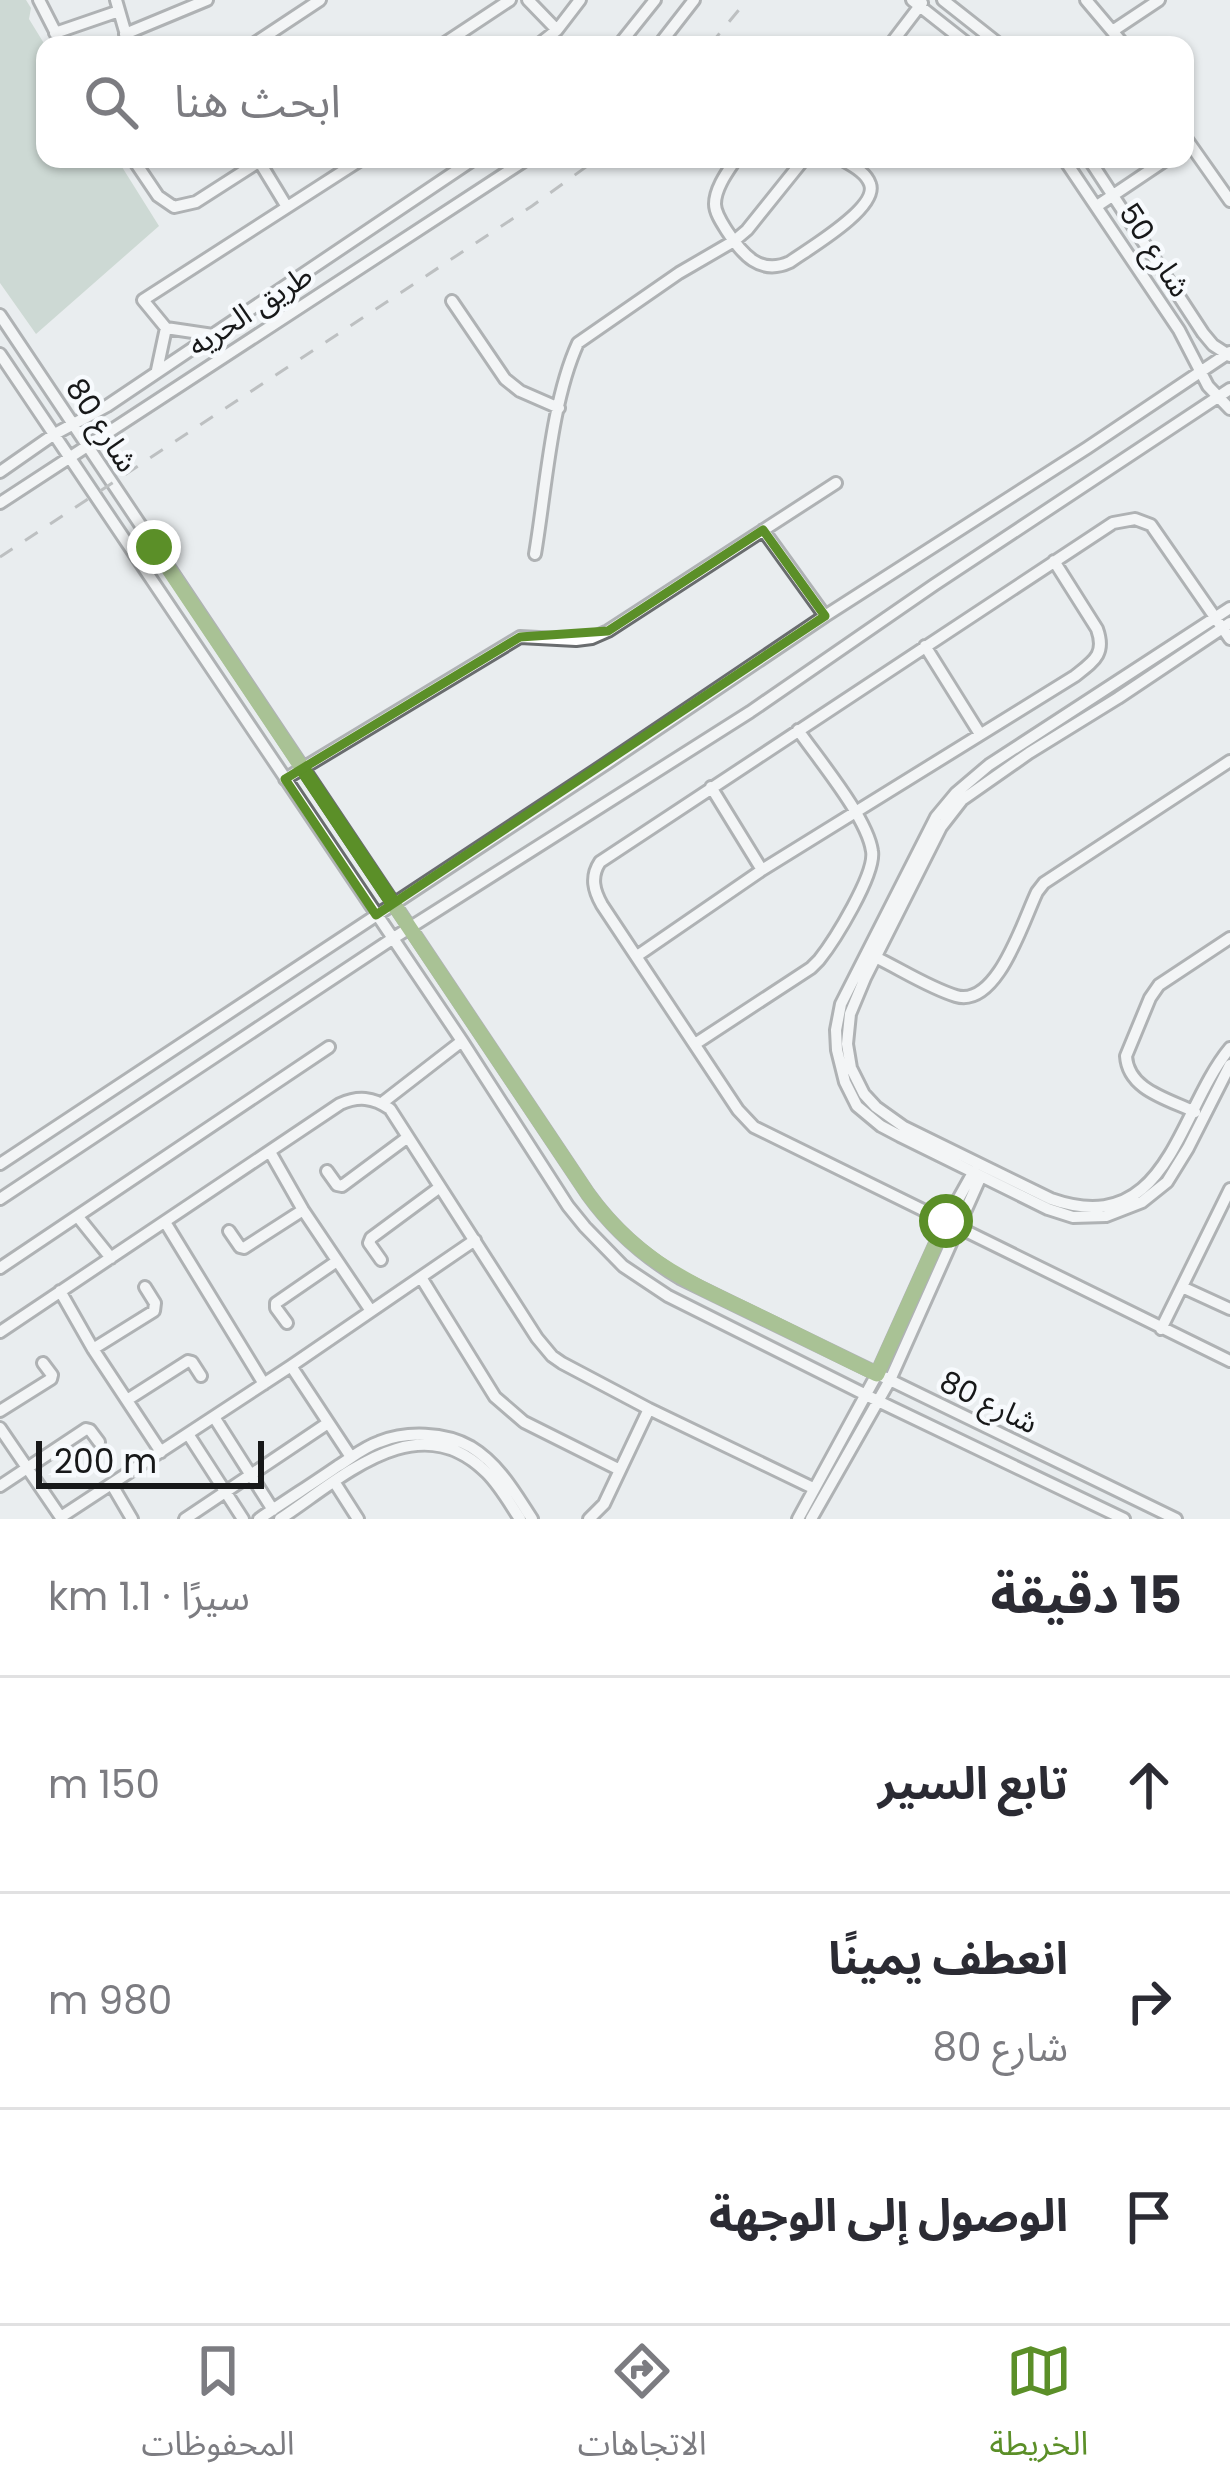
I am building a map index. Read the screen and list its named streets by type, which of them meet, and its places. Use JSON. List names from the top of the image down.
{
  "streets": {
    "street": ["شارع 50", "طريق الحريه", "شارع 80"]
  },
  "crossings": [
    ["طريق الحريه", "شارع 80"]
  ],
  "scale_bar": "200 m",
  "page": {
    "search": "ابحث هنا",
    "scale": "200 m",
    "heading": ["15 دقيقة", "سيرًا · 1.1 km"],
    "list": [
      ["تابع السير", "150 m"],
      ["انعطف يمينًا", "شارع 80", "980 m"],
      "الوصول إلى الوجهة"
    ],
    "nav": ["الخريطة", "الاتجاهات", "المحفوظات"]
  }
}
